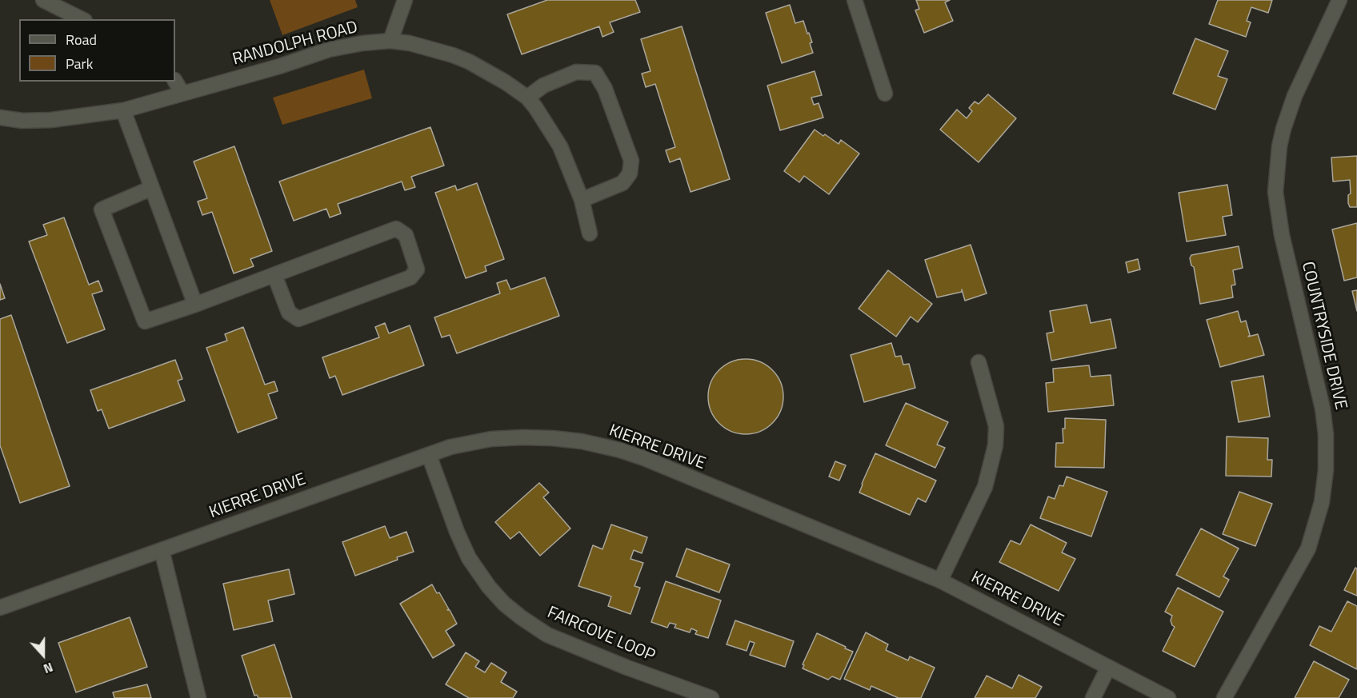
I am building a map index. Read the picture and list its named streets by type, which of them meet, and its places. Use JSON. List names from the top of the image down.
{
  "streets": {
    "street": [
      "RANDOLPH ROAD",
      "COUNTRYSIDE DRIVE",
      "KIERRE DRIVE",
      "FAIRCOVE LOOP"
    ]
  },
  "crossings": [
    ["KIERRE DRIVE", "FAIRCOVE LOOP"]
  ],
  "legend": ["Road", "Park"],
  "north": "bottom"
}
